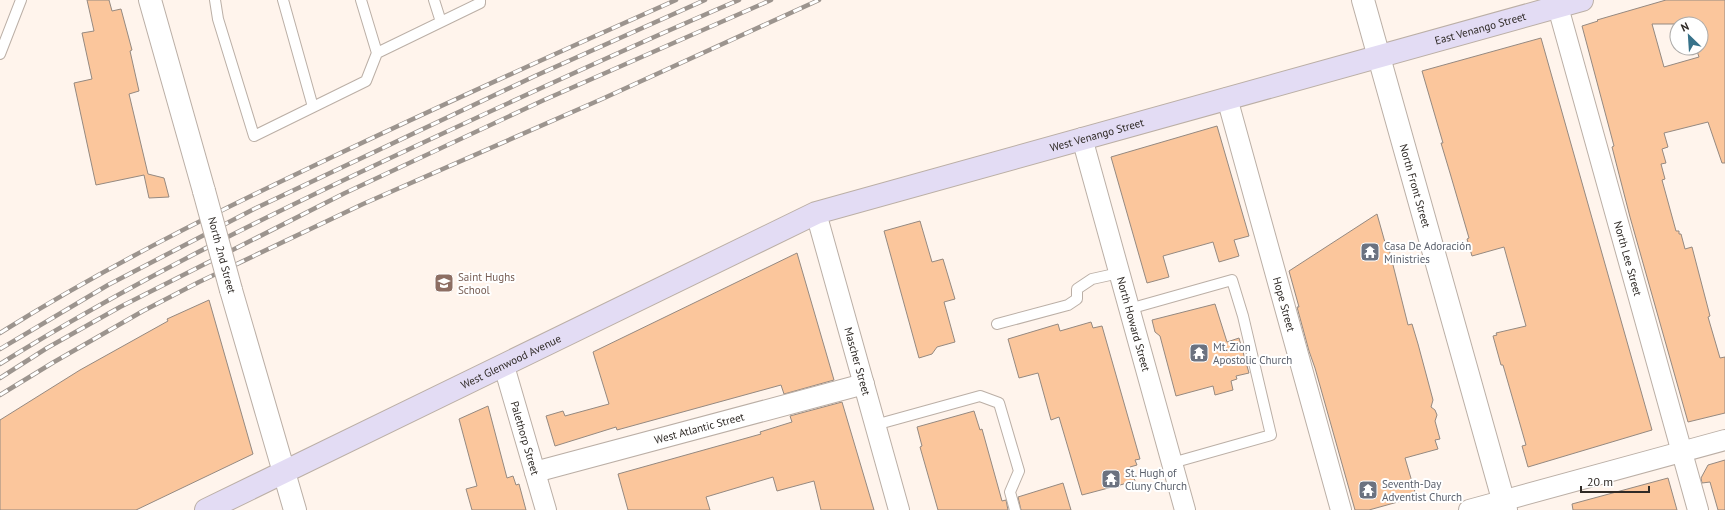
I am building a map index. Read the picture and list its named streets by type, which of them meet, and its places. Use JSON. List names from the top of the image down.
{
  "streets": {
    "main road": ["East Venango Street", "West Venango Street", "West Glenwood Avenue"],
    "street": [
      "North Front Street",
      "North 2nd Street",
      "North Lee Street",
      "Hope Street",
      "North Howard Street",
      "Mascher Street",
      "West Atlantic Street",
      "Palethorp Street"
    ]
  },
  "crossings": [
    ["East Venango Street", "West Venango Street"],
    ["East Venango Street", "North Front Street"],
    ["East Venango Street", "North Lee Street"],
    ["West Venango Street", "North Front Street"],
    ["West Venango Street", "Hope Street"],
    ["West Venango Street", "North Howard Street"],
    ["West Venango Street", "Mascher Street"],
    ["West Venango Street", "West Glenwood Avenue"],
    ["North 2nd Street", "West Glenwood Avenue"],
    ["Mascher Street", "West Glenwood Avenue"],
    ["Mascher Street", "West Atlantic Street"],
    ["West Glenwood Avenue", "Palethorp Street"],
    ["West Atlantic Street", "Palethorp Street"]
  ],
  "places": {
    "temple": [
      "Casa De Adoración Ministries",
      "Mt. Zion Apostolic Church",
      "St. Hugh of Cluny Church",
      "Seventh-Day Adventist Church"
    ],
    "school or university": ["Saint Hughs School"]
  },
  "scale_bar": "20 m",
  "north": "top left"
}
